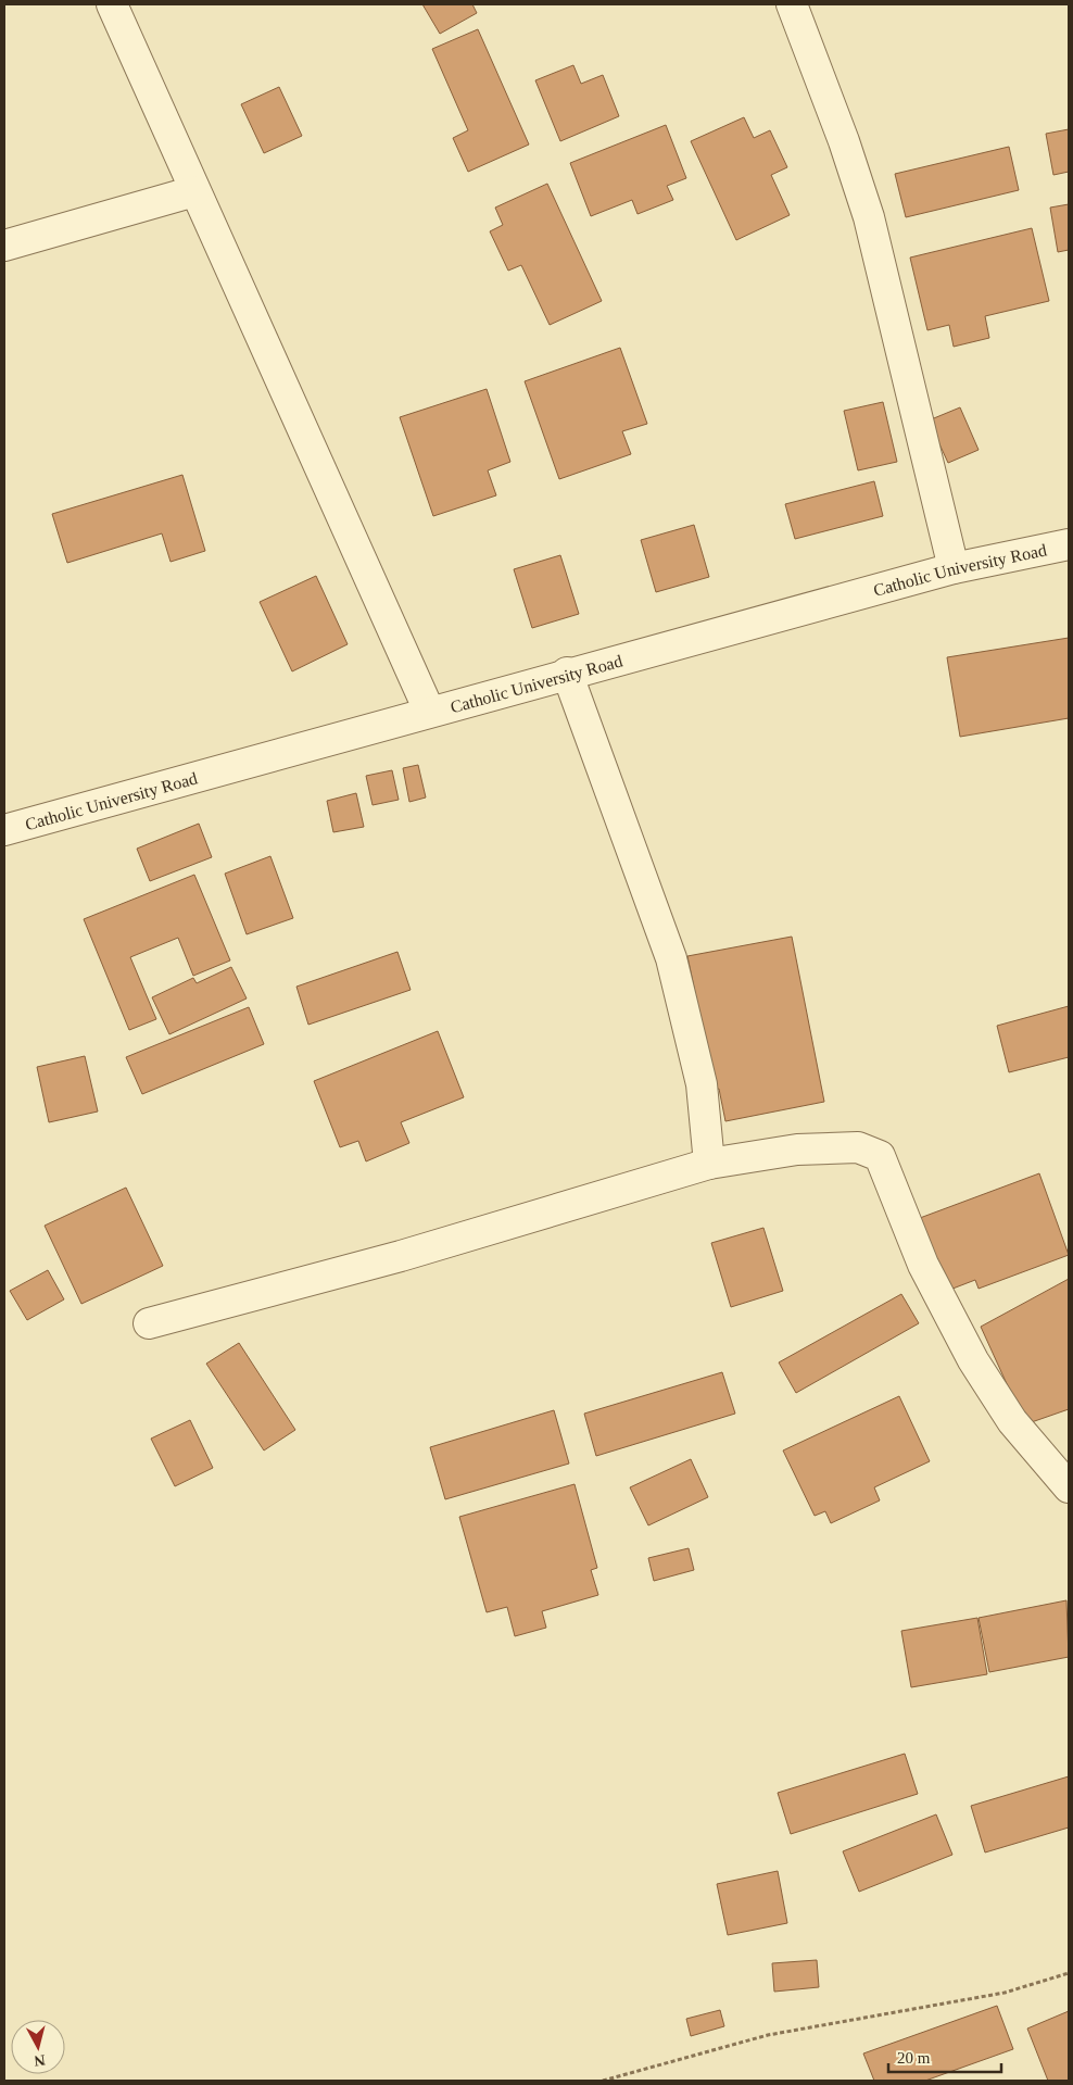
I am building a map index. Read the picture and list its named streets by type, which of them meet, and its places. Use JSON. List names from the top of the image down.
{
  "streets": {
    "street": ["Catholic University Road"]
  },
  "scale_bar": "20 m",
  "north": "bottom"
}
